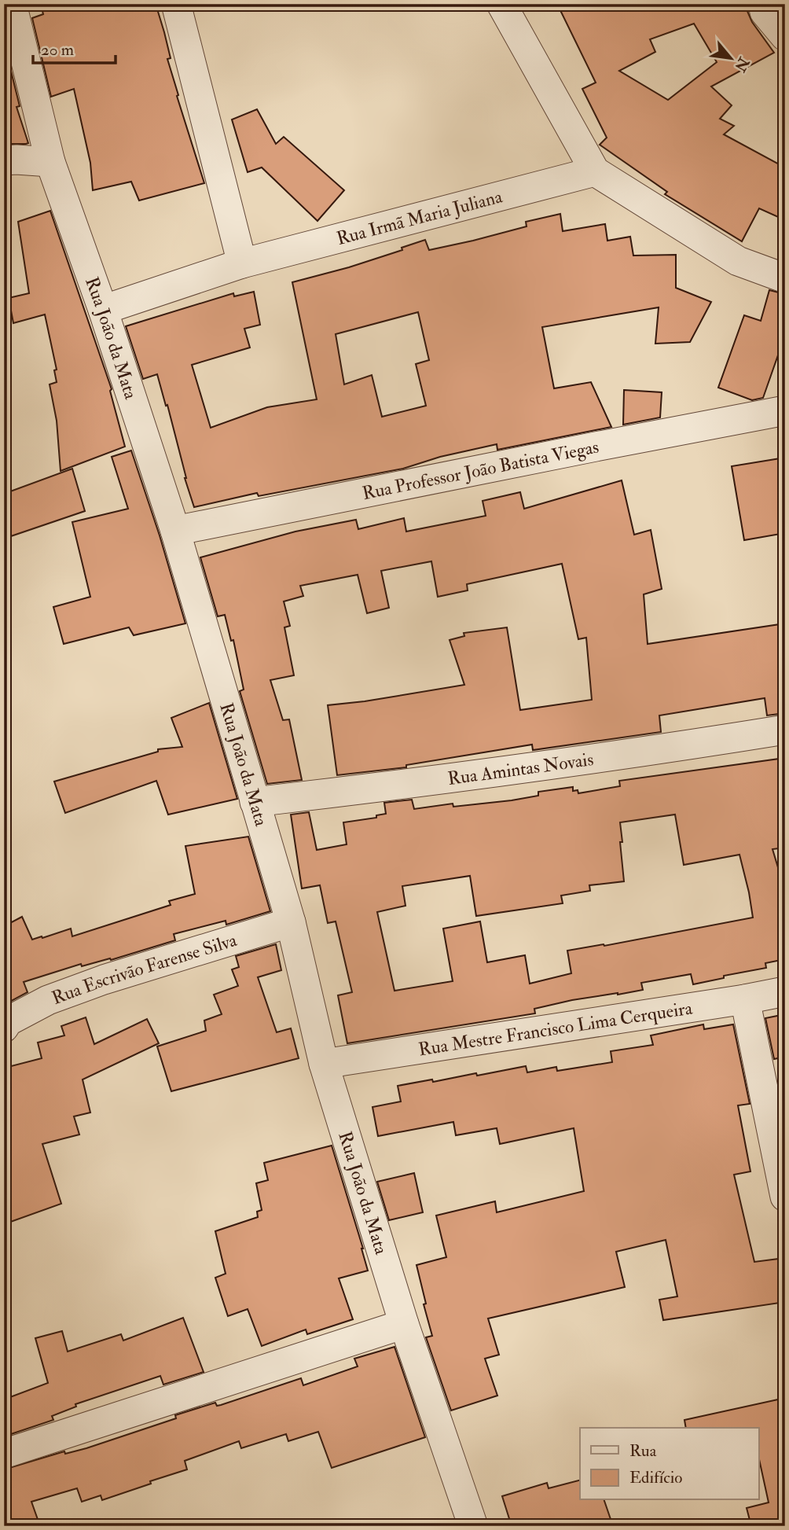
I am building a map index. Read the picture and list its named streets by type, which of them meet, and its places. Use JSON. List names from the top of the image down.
{
  "streets": {
    "street": [
      "Rua Irmã Maria Juliana",
      "Rua João da Mata",
      "Rua Professor João Batista Viegas",
      "Rua Amintas Novais",
      "Rua Escrivão Farense Silva",
      "Rua Mestre Francisco Lima Cerqueira"
    ]
  },
  "crossings": [
    ["Rua Irmã Maria Juliana", "Rua João da Mata"],
    ["Rua João da Mata", "Rua Professor João Batista Viegas"],
    ["Rua João da Mata", "Rua Amintas Novais"],
    ["Rua João da Mata", "Rua Escrivão Farense Silva"],
    ["Rua João da Mata", "Rua Mestre Francisco Lima Cerqueira"]
  ],
  "legend": ["Rua", "Edifício"],
  "scale_bar": "20 m",
  "north": "bottom right"
}
